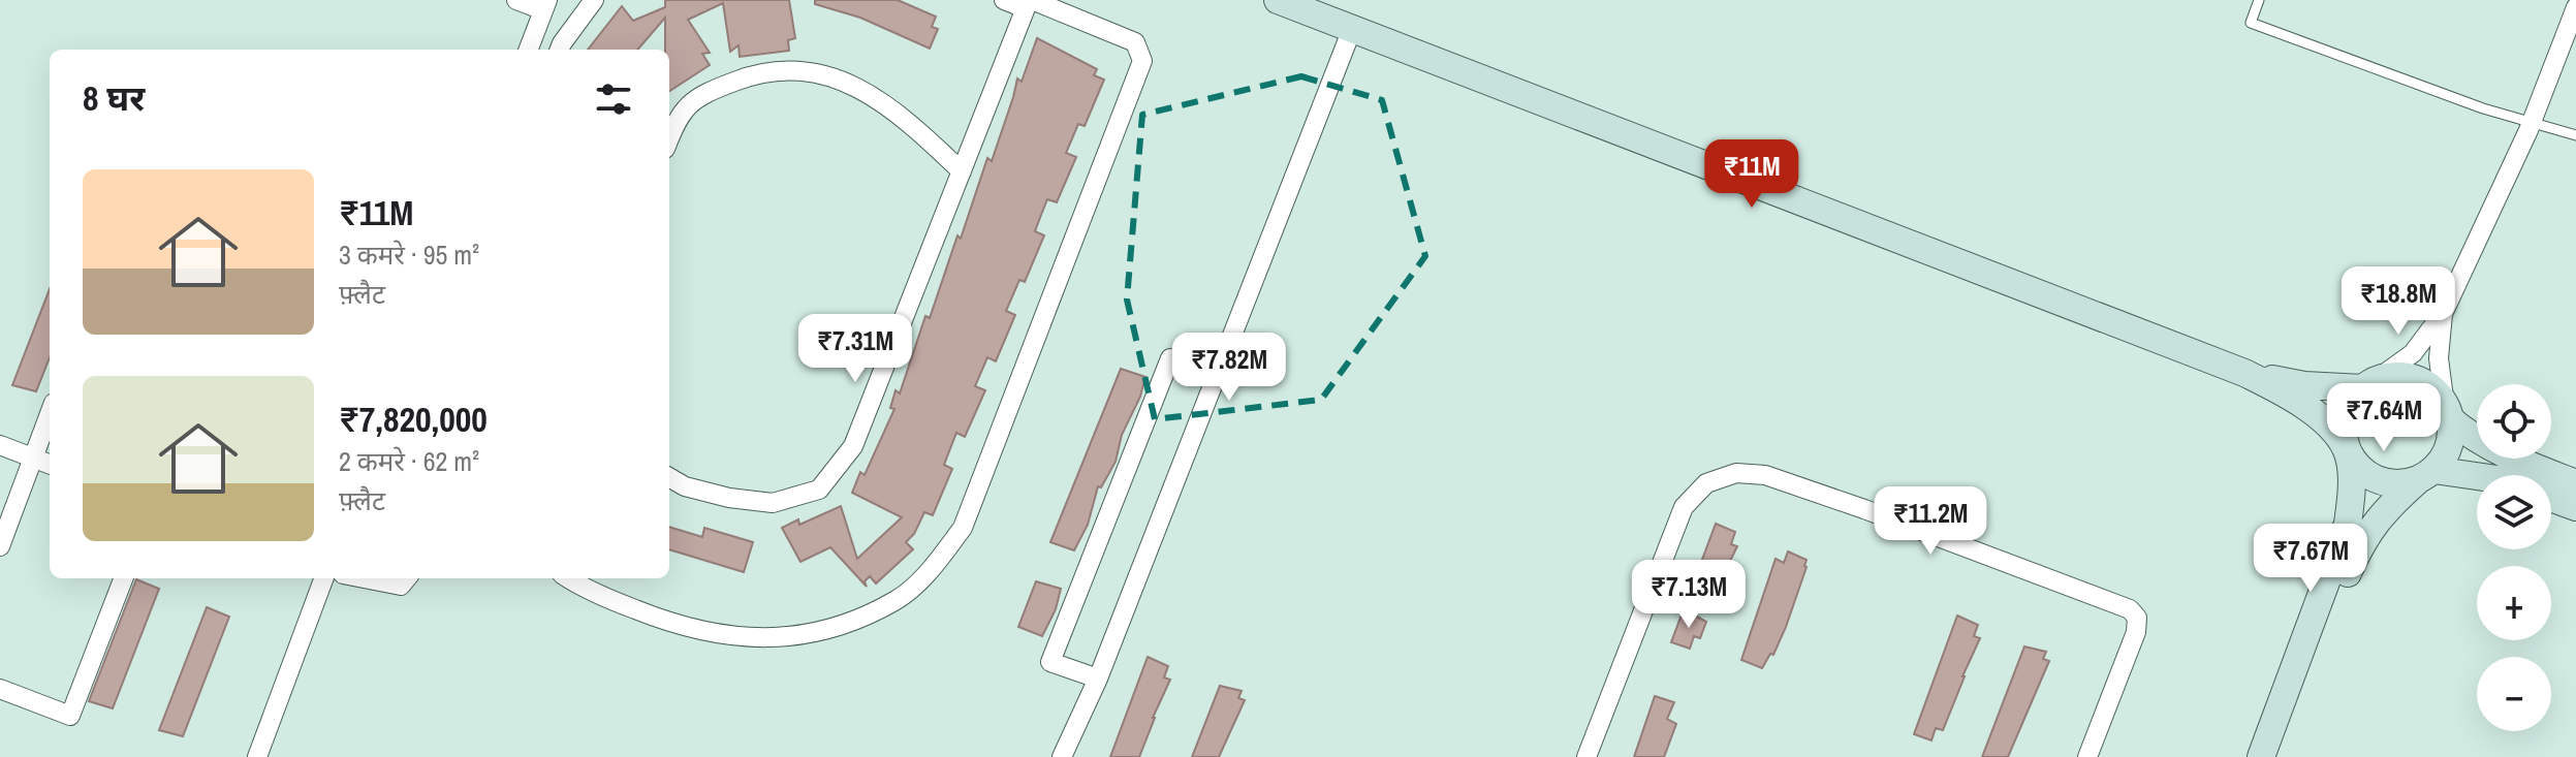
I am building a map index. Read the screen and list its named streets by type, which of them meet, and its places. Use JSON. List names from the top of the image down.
{
  "page": {
    "heading": "8 घर",
    "price": [
      "₹11M",
      "₹18.8M",
      "₹7.31M",
      "₹7.82M",
      "₹7.64M",
      "₹11.2M",
      "₹7.67M",
      "₹7.13M"
    ],
    "list": [
      {
        "name": "₹11M",
        "note": "3 कमरे · 95 m² · फ़्लैट"
      },
      {
        "name": "₹7,820,000",
        "note": "2 कमरे · 62 m² · फ़्लैट"
      }
    ],
    "map_buttons": ["+", "−"]
  }
}
